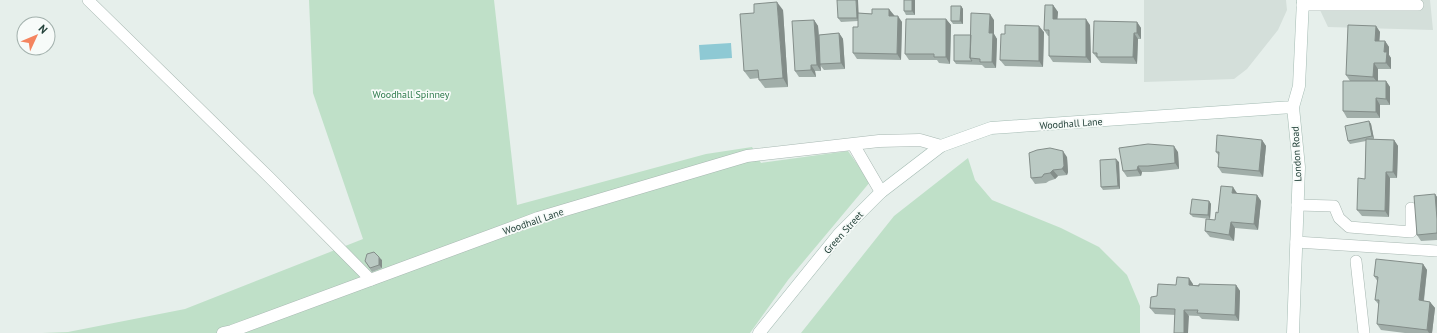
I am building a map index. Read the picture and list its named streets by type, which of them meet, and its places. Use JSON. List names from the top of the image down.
{
  "streets": {
    "street": ["Woodhall Lane", "London Road", "Green Street"]
  },
  "crossings": [
    ["Woodhall Lane", "London Road"],
    ["Woodhall Lane", "Green Street"]
  ],
  "parks": ["Woodhall Spinney"],
  "north": "top right"
}
